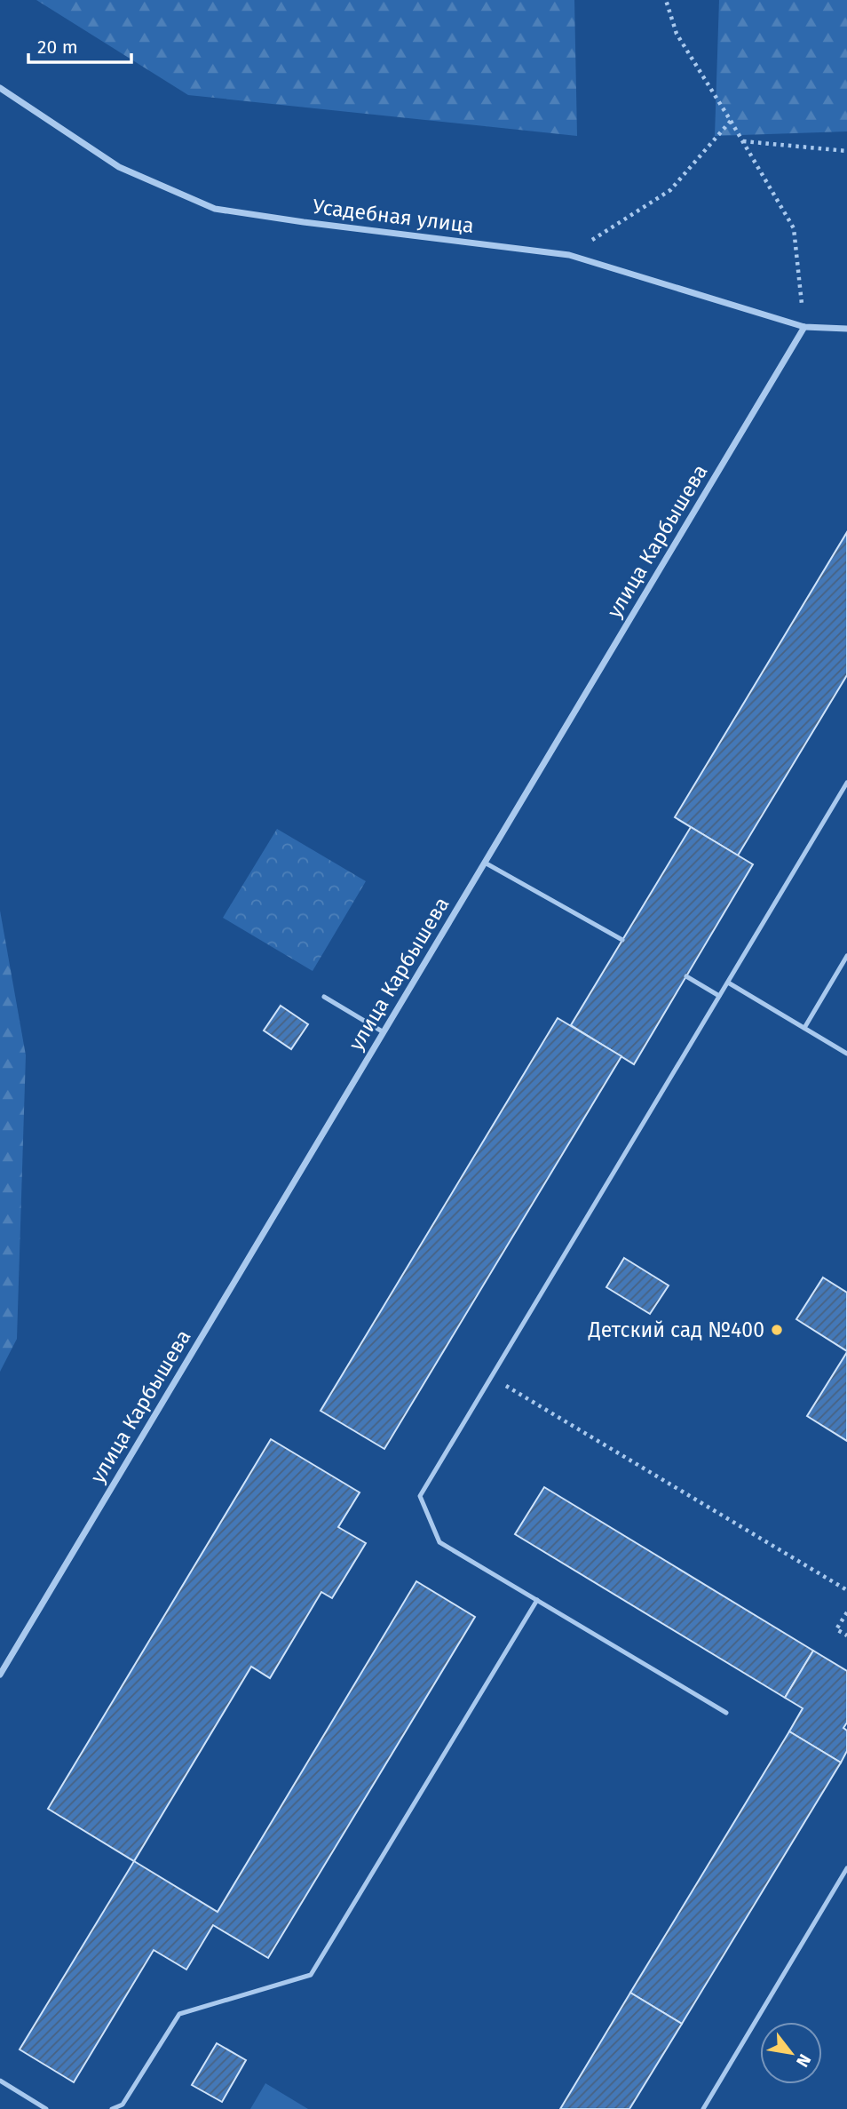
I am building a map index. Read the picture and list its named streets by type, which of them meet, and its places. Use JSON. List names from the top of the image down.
{
  "streets": {
    "street": ["Усадебная улица", "улица Карбышева"]
  },
  "crossings": [
    ["Усадебная улица", "улица Карбышева"]
  ],
  "places": ["Детский сад №400"],
  "scale_bar": "20 m",
  "north": "bottom right"
}
